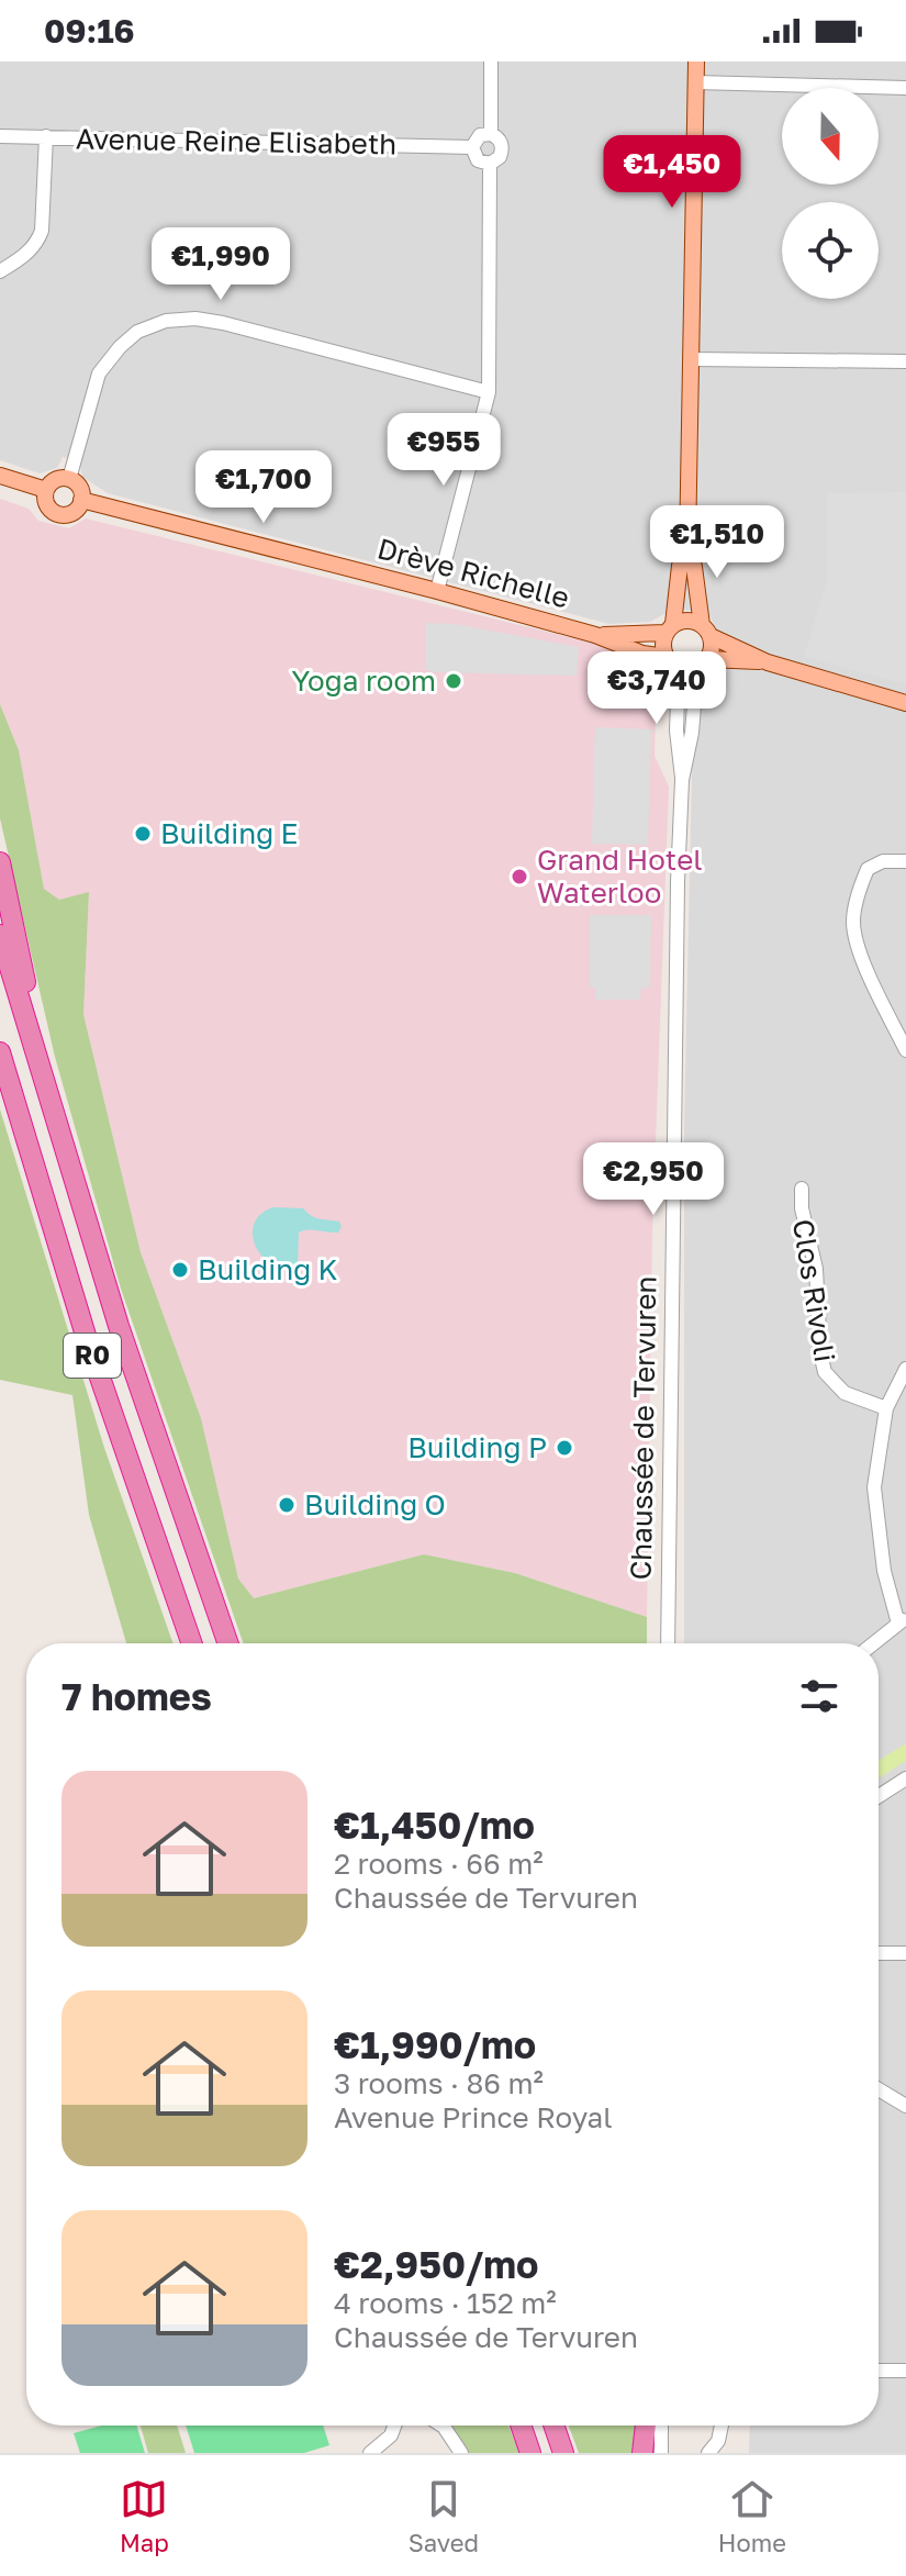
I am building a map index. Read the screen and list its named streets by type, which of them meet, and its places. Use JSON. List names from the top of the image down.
{
  "streets": {
    "highway": ["R0"],
    "main road": ["Drève Richelle"],
    "street": ["Avenue Reine Elisabeth", "Clos Rivoli", "Chaussée de Tervuren"]
  },
  "crossings": [
    ["Drève Richelle", "Chaussée de Tervuren"]
  ],
  "places": [
    "Yoga room",
    "Building E",
    "Grand Hotel Waterloo",
    "Building K",
    "Building P",
    "Building O"
  ],
  "north": "bottom",
  "page": {
    "status": "09:16",
    "price": [
      "€1,450",
      "€1,990",
      "€955",
      "€1,700",
      "€1,510",
      "€3,740",
      "€2,950"
    ],
    "heading": "7 homes",
    "list": [
      {
        "name": "€1,450/mo",
        "note": "2 rooms · 66 m² · Chaussée de Tervuren"
      },
      {
        "name": "€1,990/mo",
        "note": "3 rooms · 86 m² · Avenue Prince Royal"
      },
      {
        "name": "€2,950/mo",
        "note": "4 rooms · 152 m² · Chaussée de Tervuren"
      }
    ],
    "tabs": ["Map", "Saved", "Home"]
  }
}
